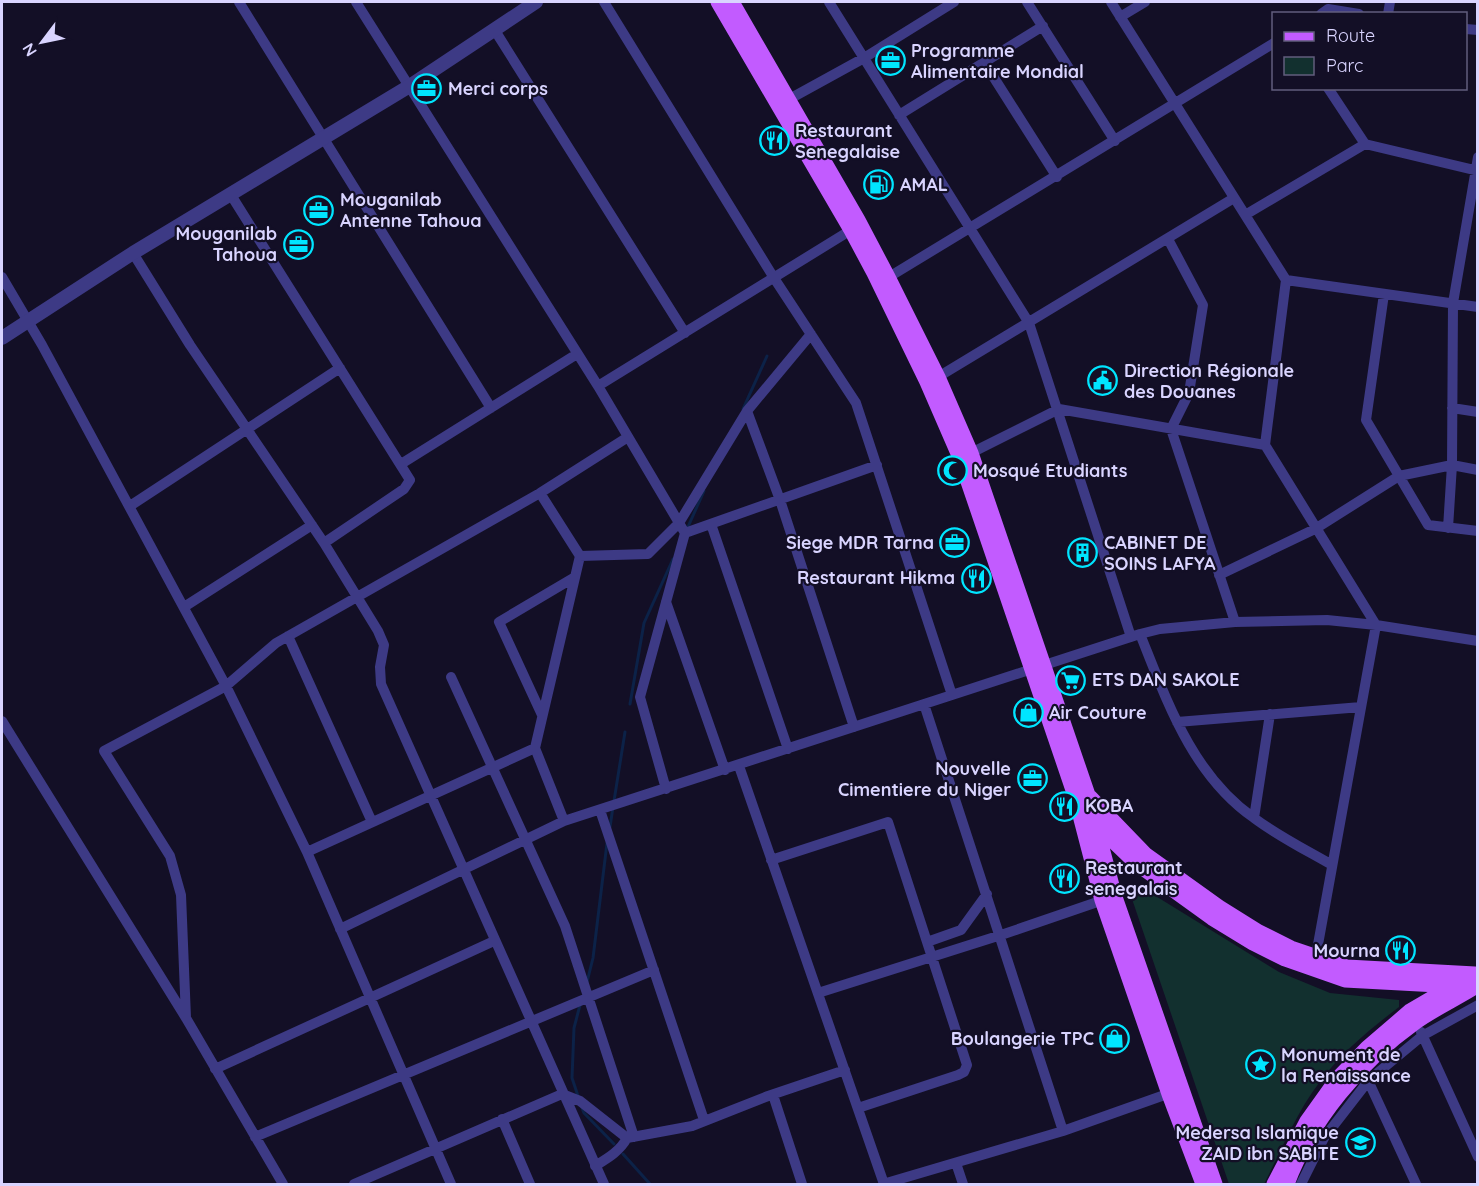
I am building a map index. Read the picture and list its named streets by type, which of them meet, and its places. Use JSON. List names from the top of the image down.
{
  "places": {
    "office": [
      "Programme Alimentaire Mondial",
      "Merci corps",
      "Mouganilab Antenne Tahoua",
      "Mouganilab Tahoua",
      "Siege MDR Tarna",
      "Nouvelle Cimentiere du Niger"
    ],
    "restaurant": [
      "Restaurant Senegalaise",
      "Restaurant Hikma",
      "KOBA",
      "Restaurant senegalais",
      "Mourna"
    ],
    "fuel station": ["AMAL"],
    "public building": ["Direction Régionale des Douanes"],
    "mosque": ["Mosqué Etudiants"],
    "building": ["CABINET DE SOINS LAFYA"],
    "supermarket": ["ETS DAN SAKOLE"],
    "shop": ["Air Couture", "Boulangerie TPC"],
    "place": ["Monument de la Renaissance"],
    "school or university": ["Medersa Islamique ZAID ibn SABITE"]
  },
  "legend": ["Route", "Parc"],
  "north": "bottom left"
}
